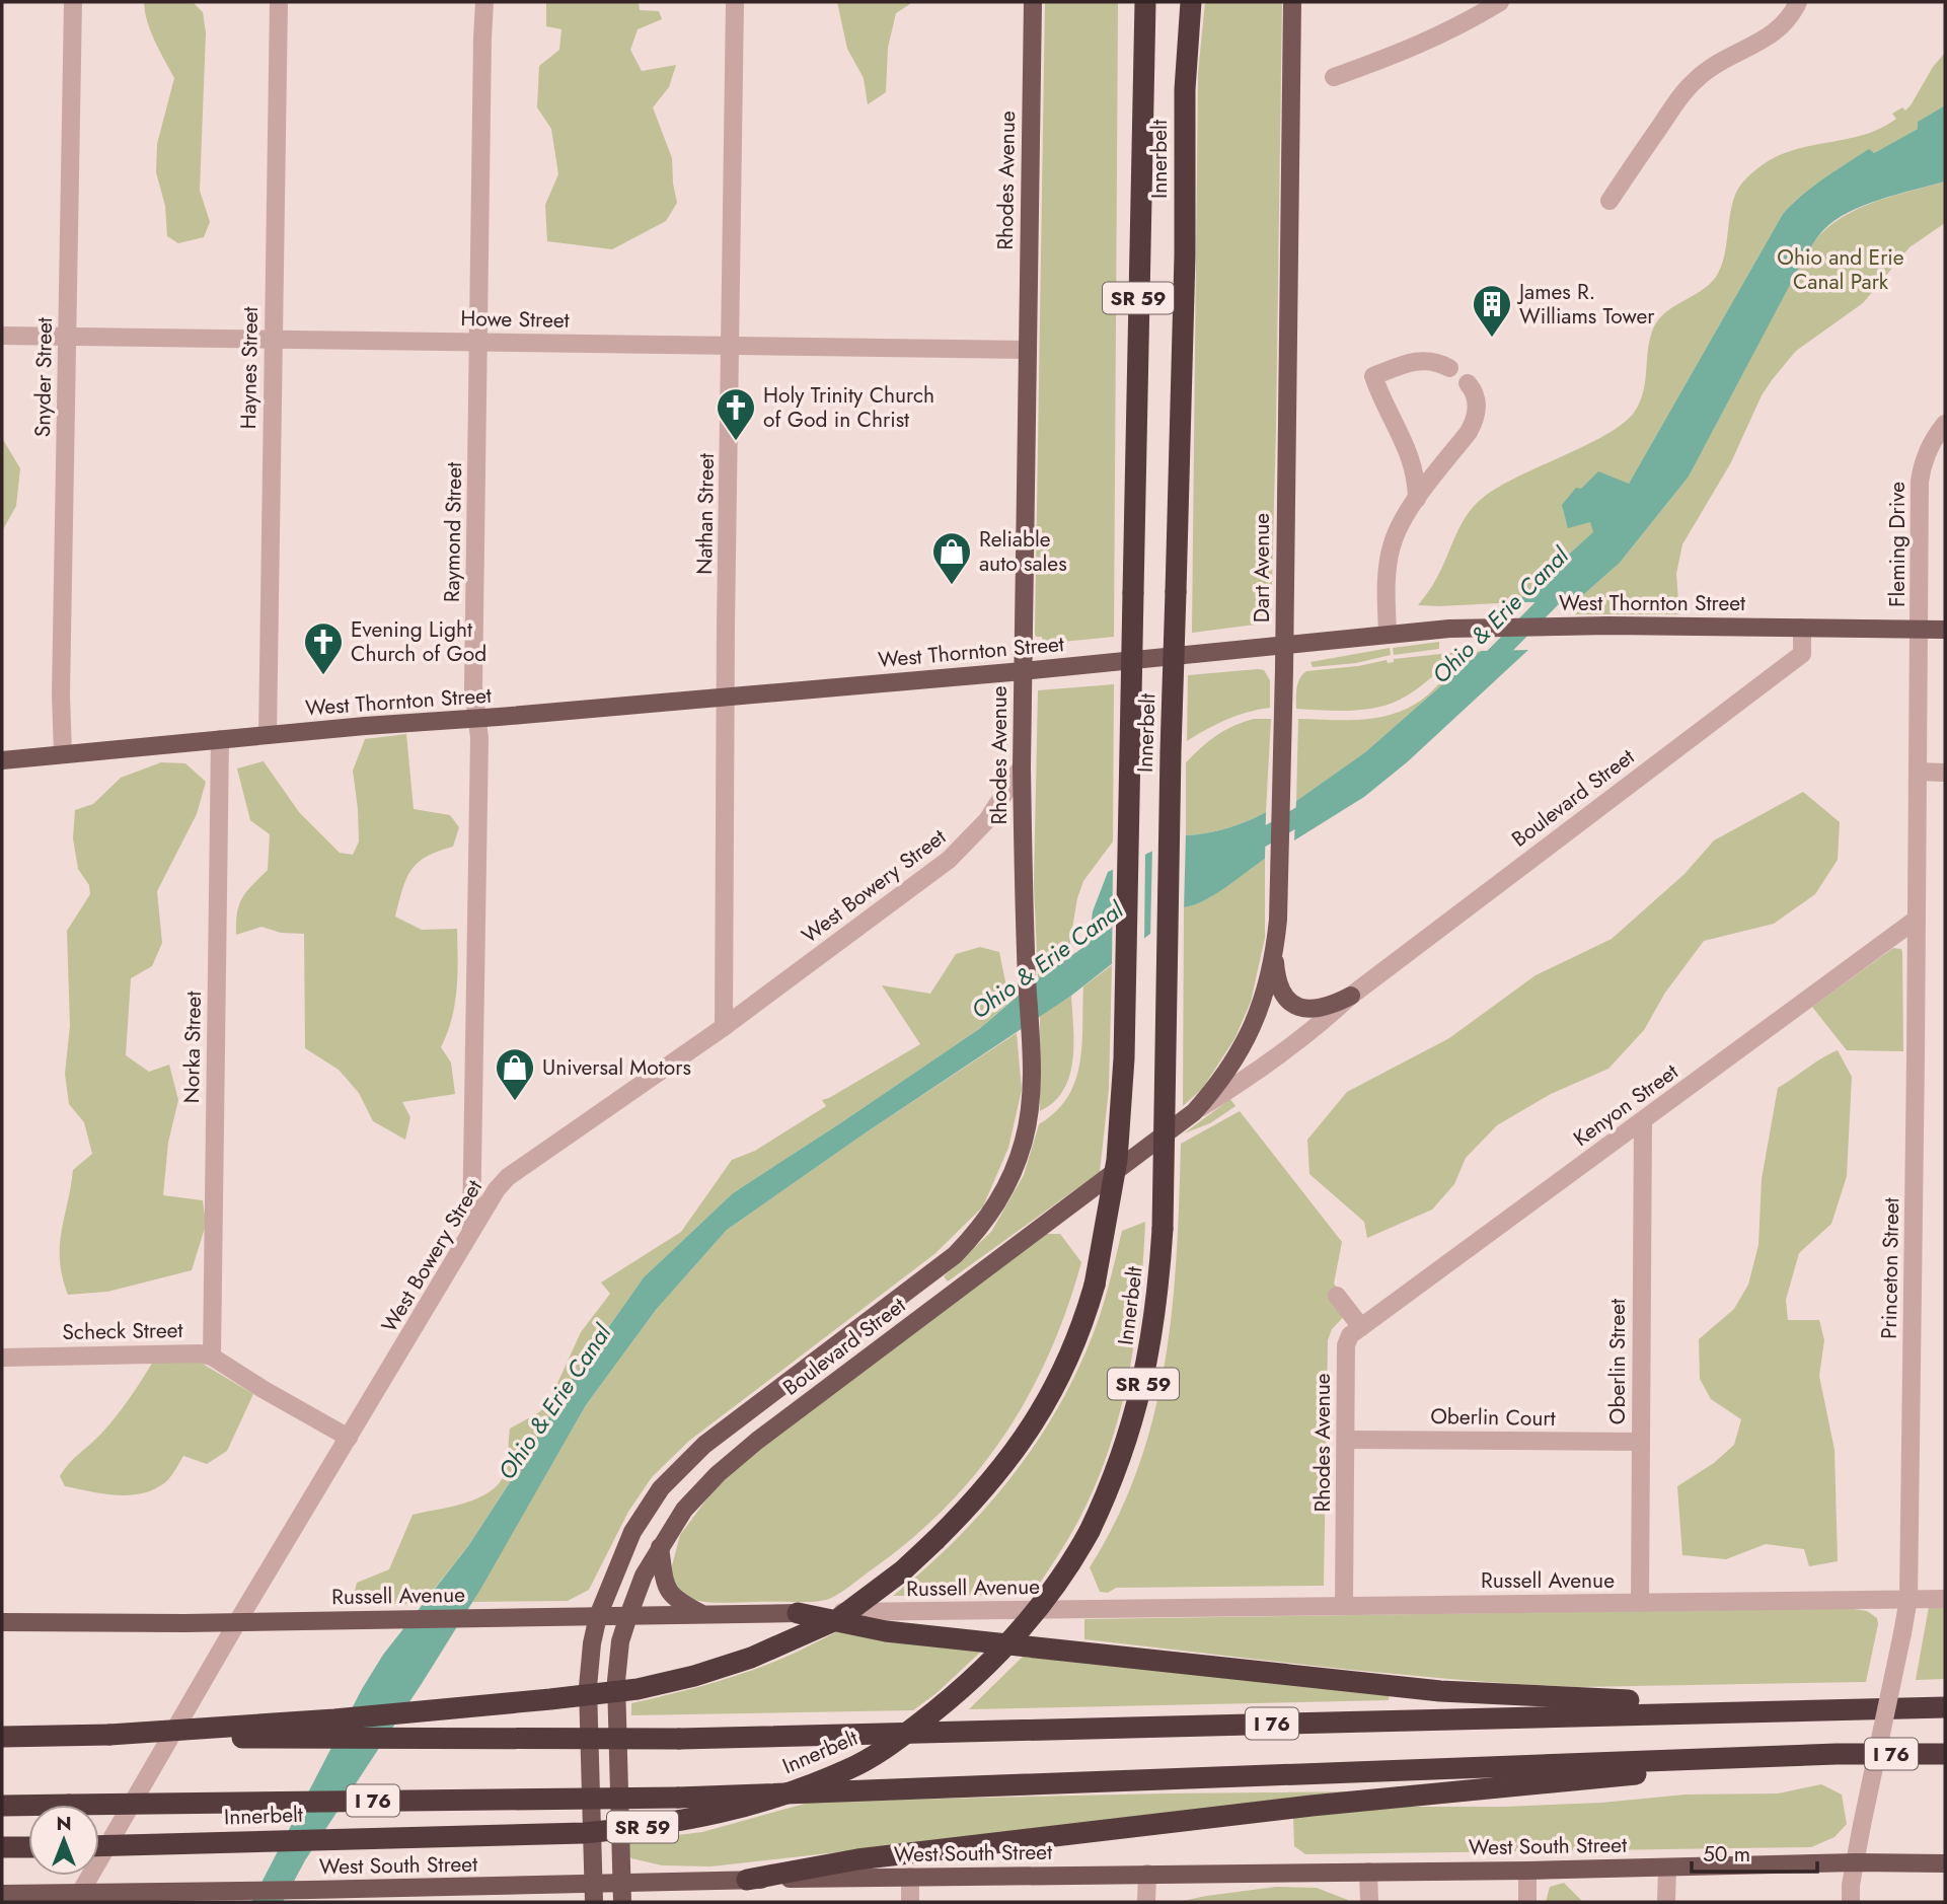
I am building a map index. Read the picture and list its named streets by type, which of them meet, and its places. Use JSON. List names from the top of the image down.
{
  "streets": {
    "highway": ["Innerbelt", "SR 59", "I 76"],
    "main road": [
      "Rhodes Avenue",
      "Dart Avenue",
      "West Thornton Street",
      "Boulevard Street",
      "Russell Avenue",
      "West South Street"
    ],
    "street": [
      "Howe Street",
      "Haynes Street",
      "Snyder Street",
      "Nathan Street",
      "Raymond Street",
      "Fleming Drive",
      "West Bowery Street",
      "Norka Street",
      "Kenyon Street",
      "Princeton Street",
      "Scheck Street",
      "Oberlin Street",
      "Oberlin Court"
    ]
  },
  "crossings": [
    ["Innerbelt", "I 76"],
    ["Rhodes Avenue", "Howe Street"],
    ["Rhodes Avenue", "West Thornton Street"],
    ["Rhodes Avenue", "Boulevard Street"],
    ["Rhodes Avenue", "West Bowery Street"],
    ["Rhodes Avenue", "Kenyon Street"],
    ["Rhodes Avenue", "Oberlin Court"],
    ["Rhodes Avenue", "Russell Avenue"],
    ["Howe Street", "Haynes Street"],
    ["Howe Street", "Snyder Street"],
    ["Howe Street", "Nathan Street"],
    ["Howe Street", "Raymond Street"],
    ["Haynes Street", "West Thornton Street"],
    ["Snyder Street", "West Thornton Street"],
    ["Nathan Street", "West Thornton Street"],
    ["Nathan Street", "West Bowery Street"],
    ["Raymond Street", "West Thornton Street"],
    ["Raymond Street", "West Bowery Street"],
    ["Fleming Drive", "West Thornton Street"],
    ["Fleming Drive", "Princeton Street"],
    ["Dart Avenue", "West Thornton Street"],
    ["Dart Avenue", "Boulevard Street"],
    ["West Thornton Street", "Boulevard Street"],
    ["West Thornton Street", "Norka Street"],
    ["West Thornton Street", "Princeton Street"],
    ["Boulevard Street", "Russell Avenue"],
    ["Boulevard Street", "West South Street"],
    ["West Bowery Street", "Scheck Street"],
    ["West Bowery Street", "Russell Avenue"],
    ["West Bowery Street", "West South Street"],
    ["Norka Street", "Scheck Street"],
    ["Kenyon Street", "Princeton Street"],
    ["Kenyon Street", "Oberlin Street"],
    ["Princeton Street", "Russell Avenue"],
    ["Princeton Street", "West South Street"],
    ["Oberlin Street", "Oberlin Court"],
    ["Oberlin Street", "Russell Avenue"]
  ],
  "water": ["Ohio & Erie Canal"],
  "parks": ["Ohio and Erie Canal Park"],
  "places": {
    "building": ["James R. Williams Tower"],
    "church": ["Holy Trinity Church of God in Christ", "Evening Light Church of God"],
    "shop": ["Reliable auto sales", "Universal Motors"]
  },
  "scale_bar": "50 m",
  "north": "top"
}
